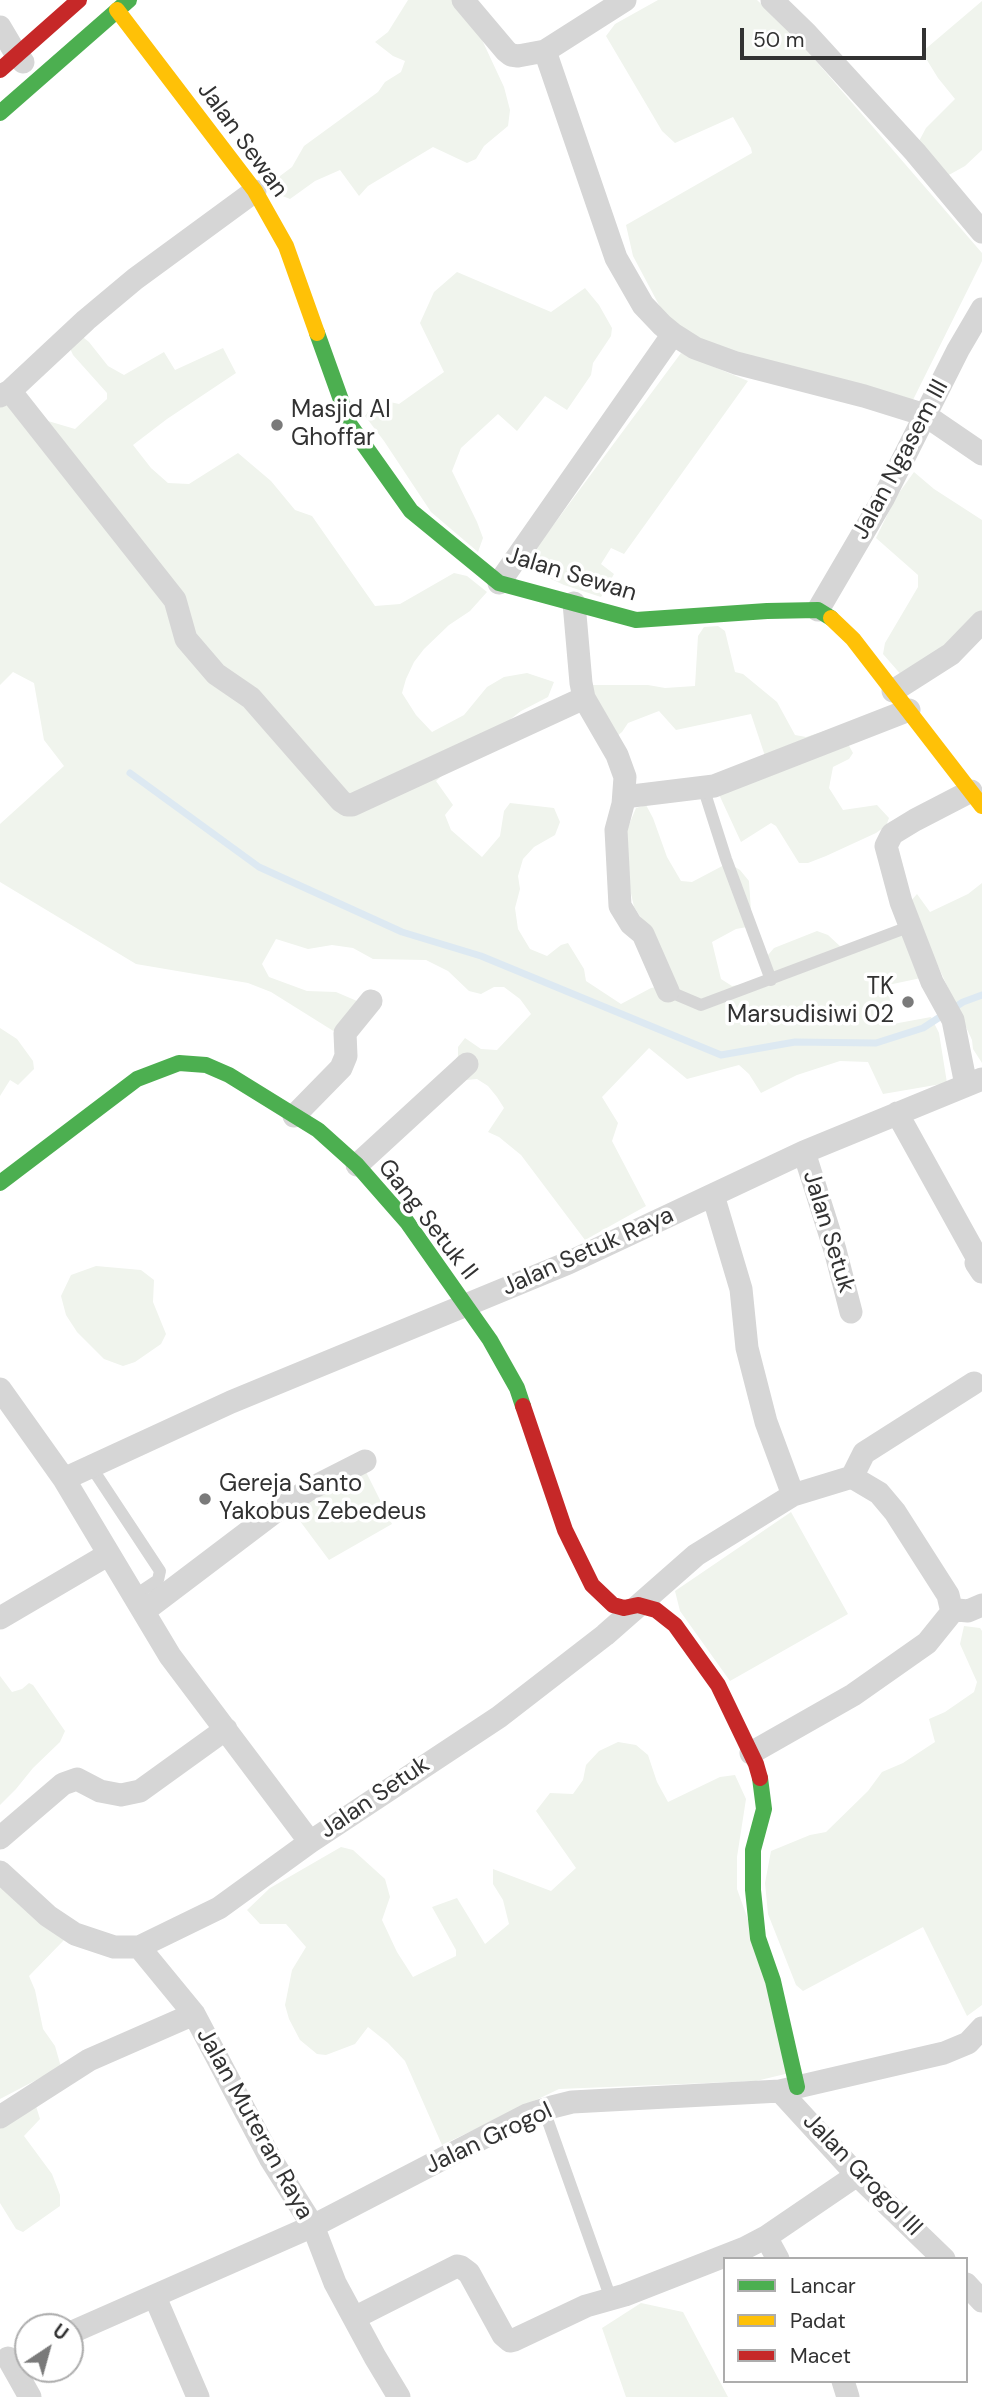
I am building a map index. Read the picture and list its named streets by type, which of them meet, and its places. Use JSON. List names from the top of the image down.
{
  "streets": {
    "main road": ["Jalan Sewan", "Gang Setuk II"],
    "street": [
      "Jalan Ngasem III",
      "Jalan Setuk",
      "Jalan Setuk Raya",
      "Jalan Muteran Raya",
      "Jalan Grogol",
      "Jalan Grogol III"
    ]
  },
  "crossings": [
    ["Jalan Sewan", "Jalan Ngasem III"],
    ["Gang Setuk II", "Jalan Setuk"],
    ["Gang Setuk II", "Jalan Setuk Raya"],
    ["Gang Setuk II", "Jalan Grogol"],
    ["Gang Setuk II", "Jalan Grogol III"],
    ["Jalan Setuk", "Jalan Setuk Raya"],
    ["Jalan Muteran Raya", "Jalan Grogol"],
    ["Jalan Grogol", "Jalan Grogol III"]
  ],
  "places": ["Masjid Al Ghoffar", "TK Marsudisiwi 02", "Gereja Santo Yakobus Zebedeus"],
  "legend": ["Lancar", "Padat", "Macet"],
  "scale_bar": "50 m",
  "north": "top right"
}
